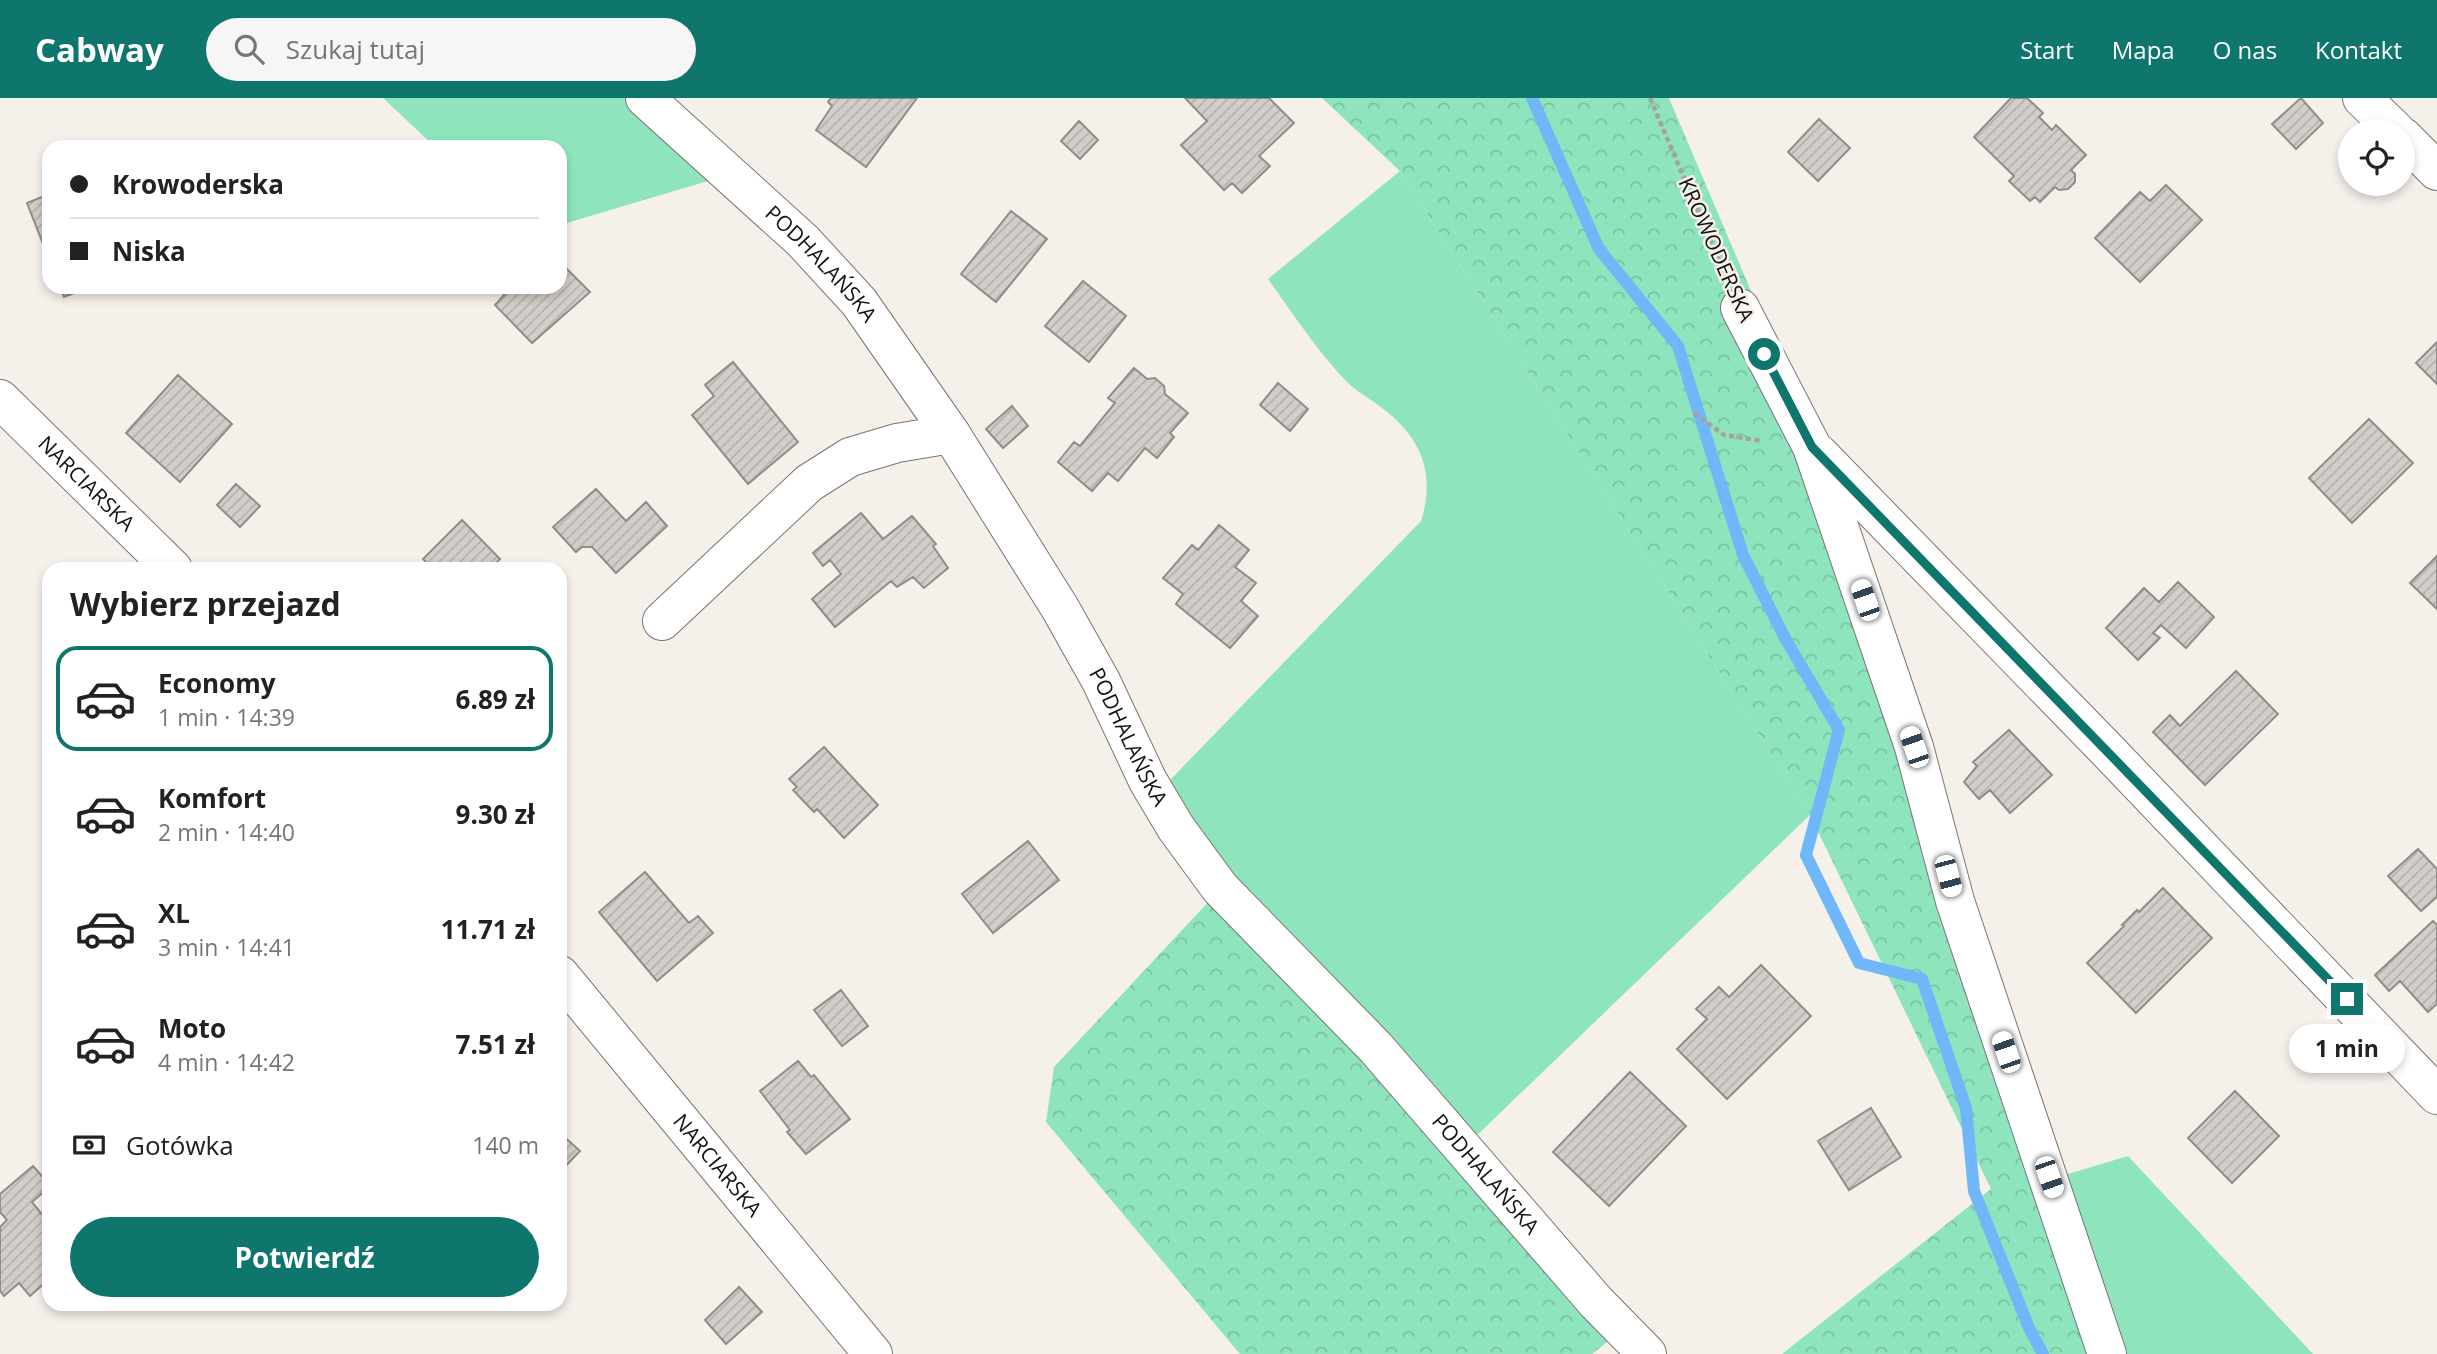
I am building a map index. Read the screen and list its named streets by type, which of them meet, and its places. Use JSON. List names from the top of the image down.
{
  "streets": {
    "street": ["KROWODERSKA", "PODHALAŃSKA", "NARCIARSKA"]
  },
  "page": {
    "header": "Cabway",
    "search": "Szukaj tutaj",
    "nav": [
      "Start",
      "Mapa",
      "O nas",
      "Kontakt"
    ],
    "banner": ["Krowoderska", "Niska"],
    "heading": "Wybierz przejazd",
    "list": [
      {
        "name": "Economy",
        "note": "1 min · 14:39",
        "value": "6.89 zł"
      },
      {
        "name": "Komfort",
        "note": "2 min · 14:40",
        "value": "9.30 zł"
      },
      {
        "name": "XL",
        "note": "3 min · 14:41",
        "value": "11.71 zł"
      },
      {
        "name": "Moto",
        "note": "4 min · 14:42",
        "value": "7.51 zł"
      }
    ],
    "bubble": "1 min",
    "pay": ["Gotówka", "140 m"],
    "buttons": "Potwierdź"
  }
}
